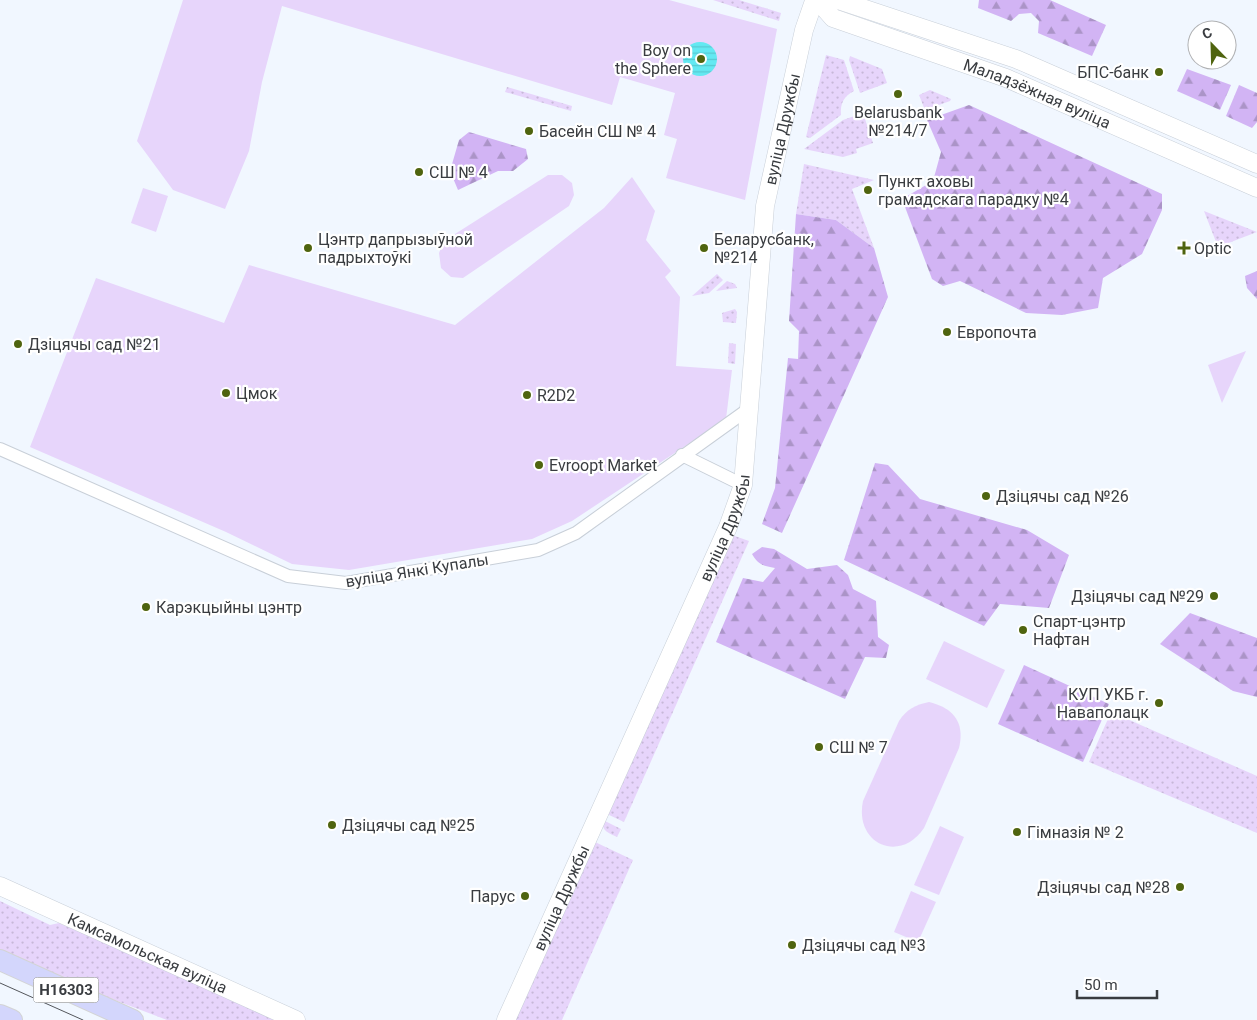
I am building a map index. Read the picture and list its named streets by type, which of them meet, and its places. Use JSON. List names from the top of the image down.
{
  "streets": {
    "main road": ["Н16303"],
    "street": [
      "Маладзёжная вуліца",
      "вуліца Дружбы",
      "вуліца Янкі Купалы",
      "Камсамольская вуліца"
    ]
  },
  "crossings": [
    ["Маладзёжная вуліца", "вуліца Дружбы"],
    ["вуліца Дружбы", "вуліца Янкі Купалы"]
  ],
  "places": {
    "other": [
      "Boy on the Sphere",
      "БПС-банк",
      "Belarusbank №214/7",
      "Басейн СШ № 4",
      "СШ № 4",
      "Пункт аховы грамадскага парадку №4",
      "Цэнтр дапрызыўной падрыхтоўкі",
      "Беларусбанк, №214",
      "Европочта",
      "Дзіцячы сад №21",
      "Цмок",
      "R2D2",
      "Evroopt Market",
      "Дзіцячы сад №26",
      "Дзіцячы сад №29",
      "Карэкцыйны цэнтр",
      "Спарт-цэнтр Нафтан",
      "КУП УКБ г. Наваполацк",
      "СШ № 7",
      "Дзіцячы сад №25",
      "Гімназія № 2",
      "Дзіцячы сад №28",
      "Парус",
      "Дзіцячы сад №3"
    ],
    "health": ["Optic"]
  },
  "scale_bar": "50 m",
  "north": "top left"
}
